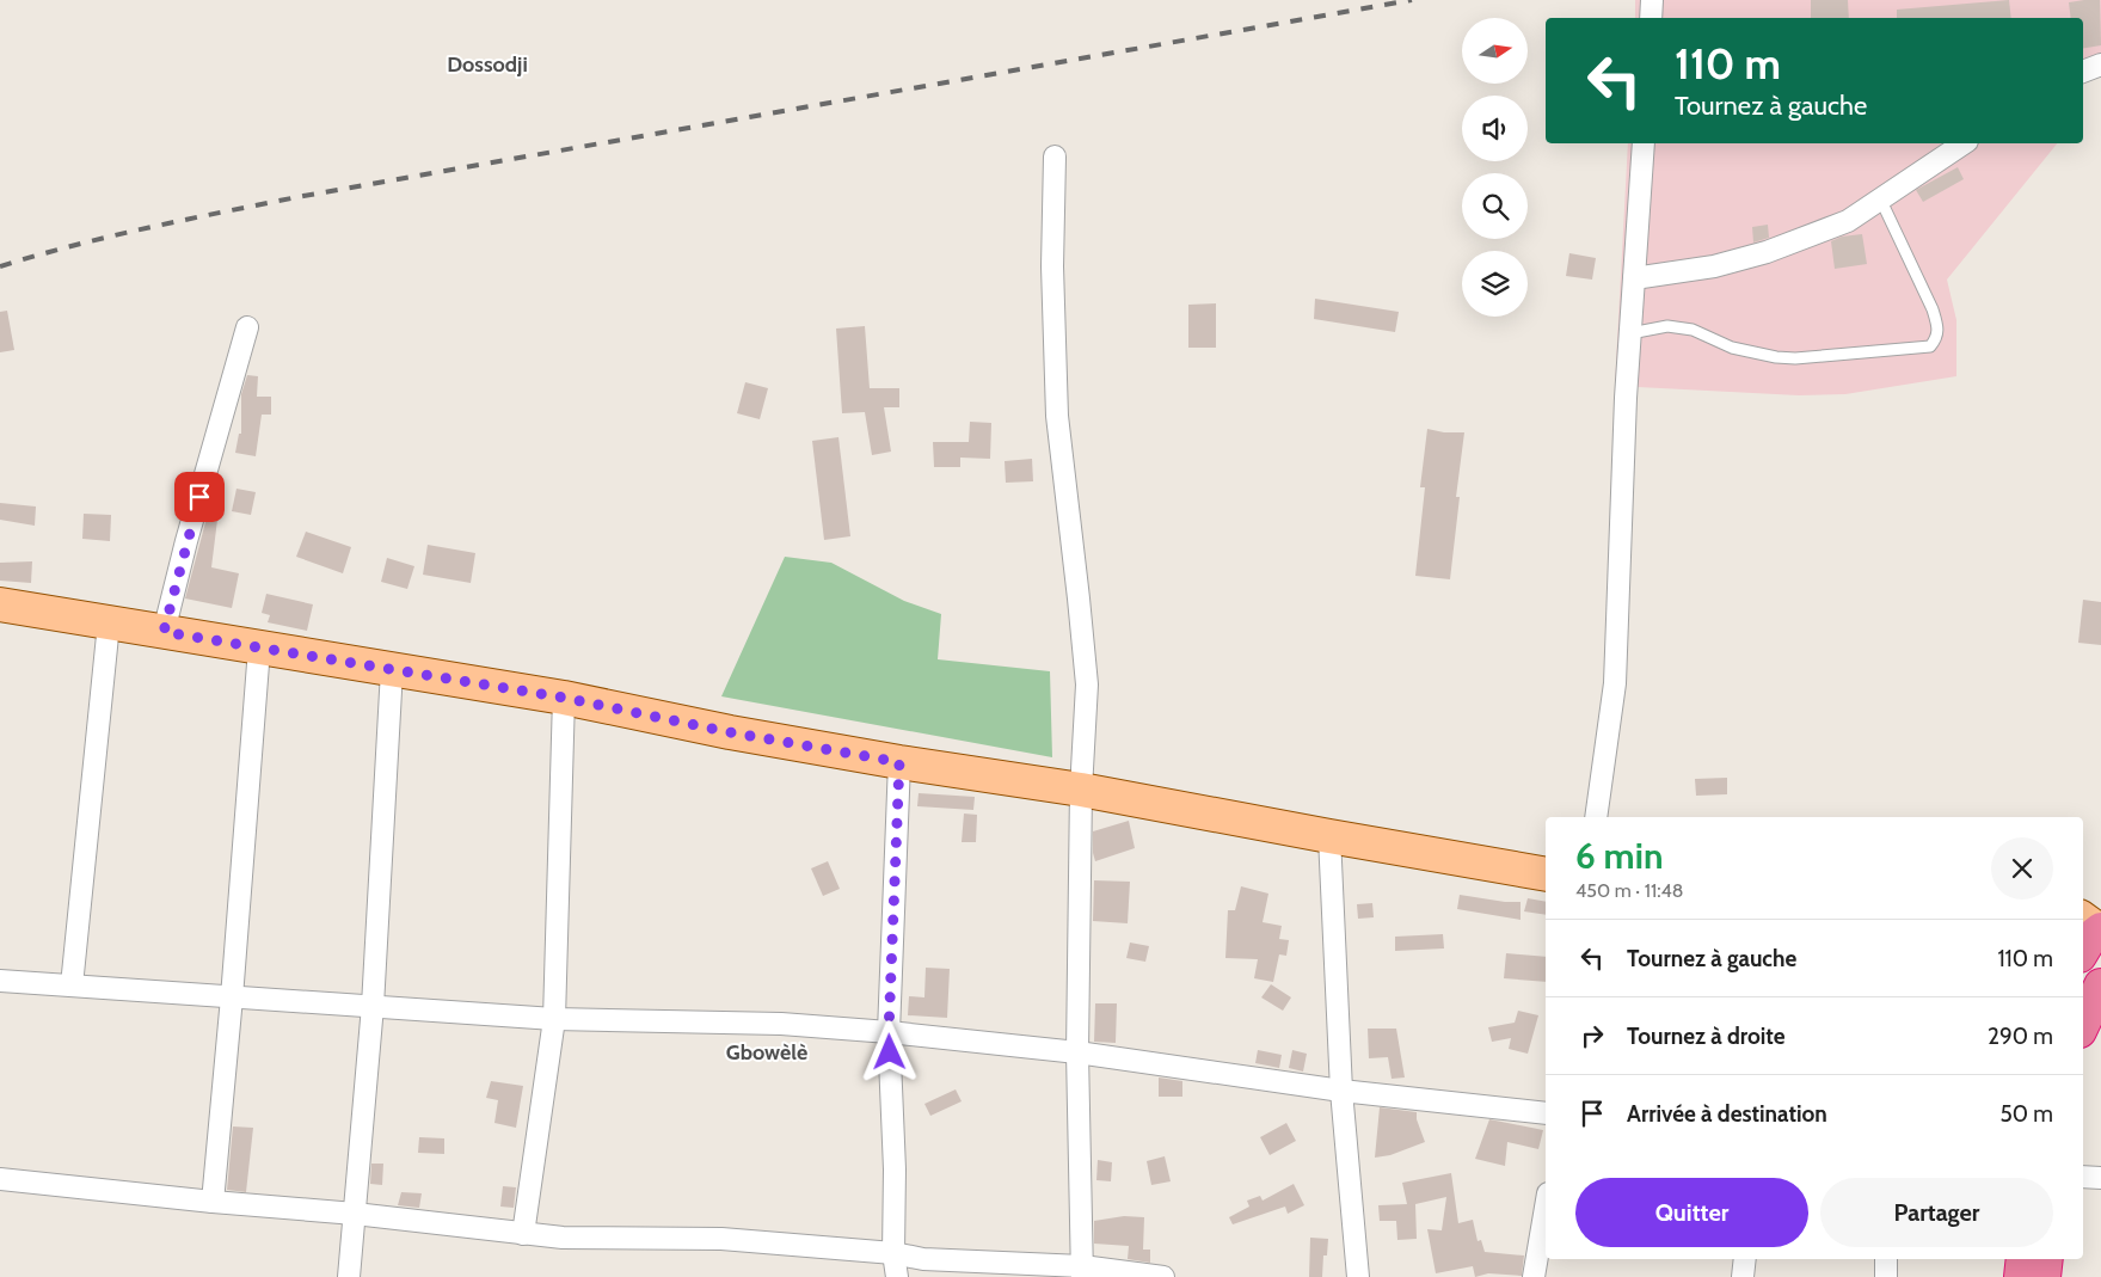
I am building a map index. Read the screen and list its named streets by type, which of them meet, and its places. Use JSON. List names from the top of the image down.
{
  "districts": ["Dossodji", "Gbowèlè"],
  "north": "right",
  "page": {
    "turn": ["110 m", "Tournez à gauche"],
    "heading": ["6 min", "450 m · 11:48"],
    "list": [
      {
        "name": "Tournez à gauche",
        "value": "110 m"
      },
      {
        "name": "Tournez à droite",
        "value": "290 m"
      },
      {
        "name": "Arrivée à destination",
        "value": "50 m"
      }
    ],
    "buttons": ["Quitter", "Partager"]
  }
}
